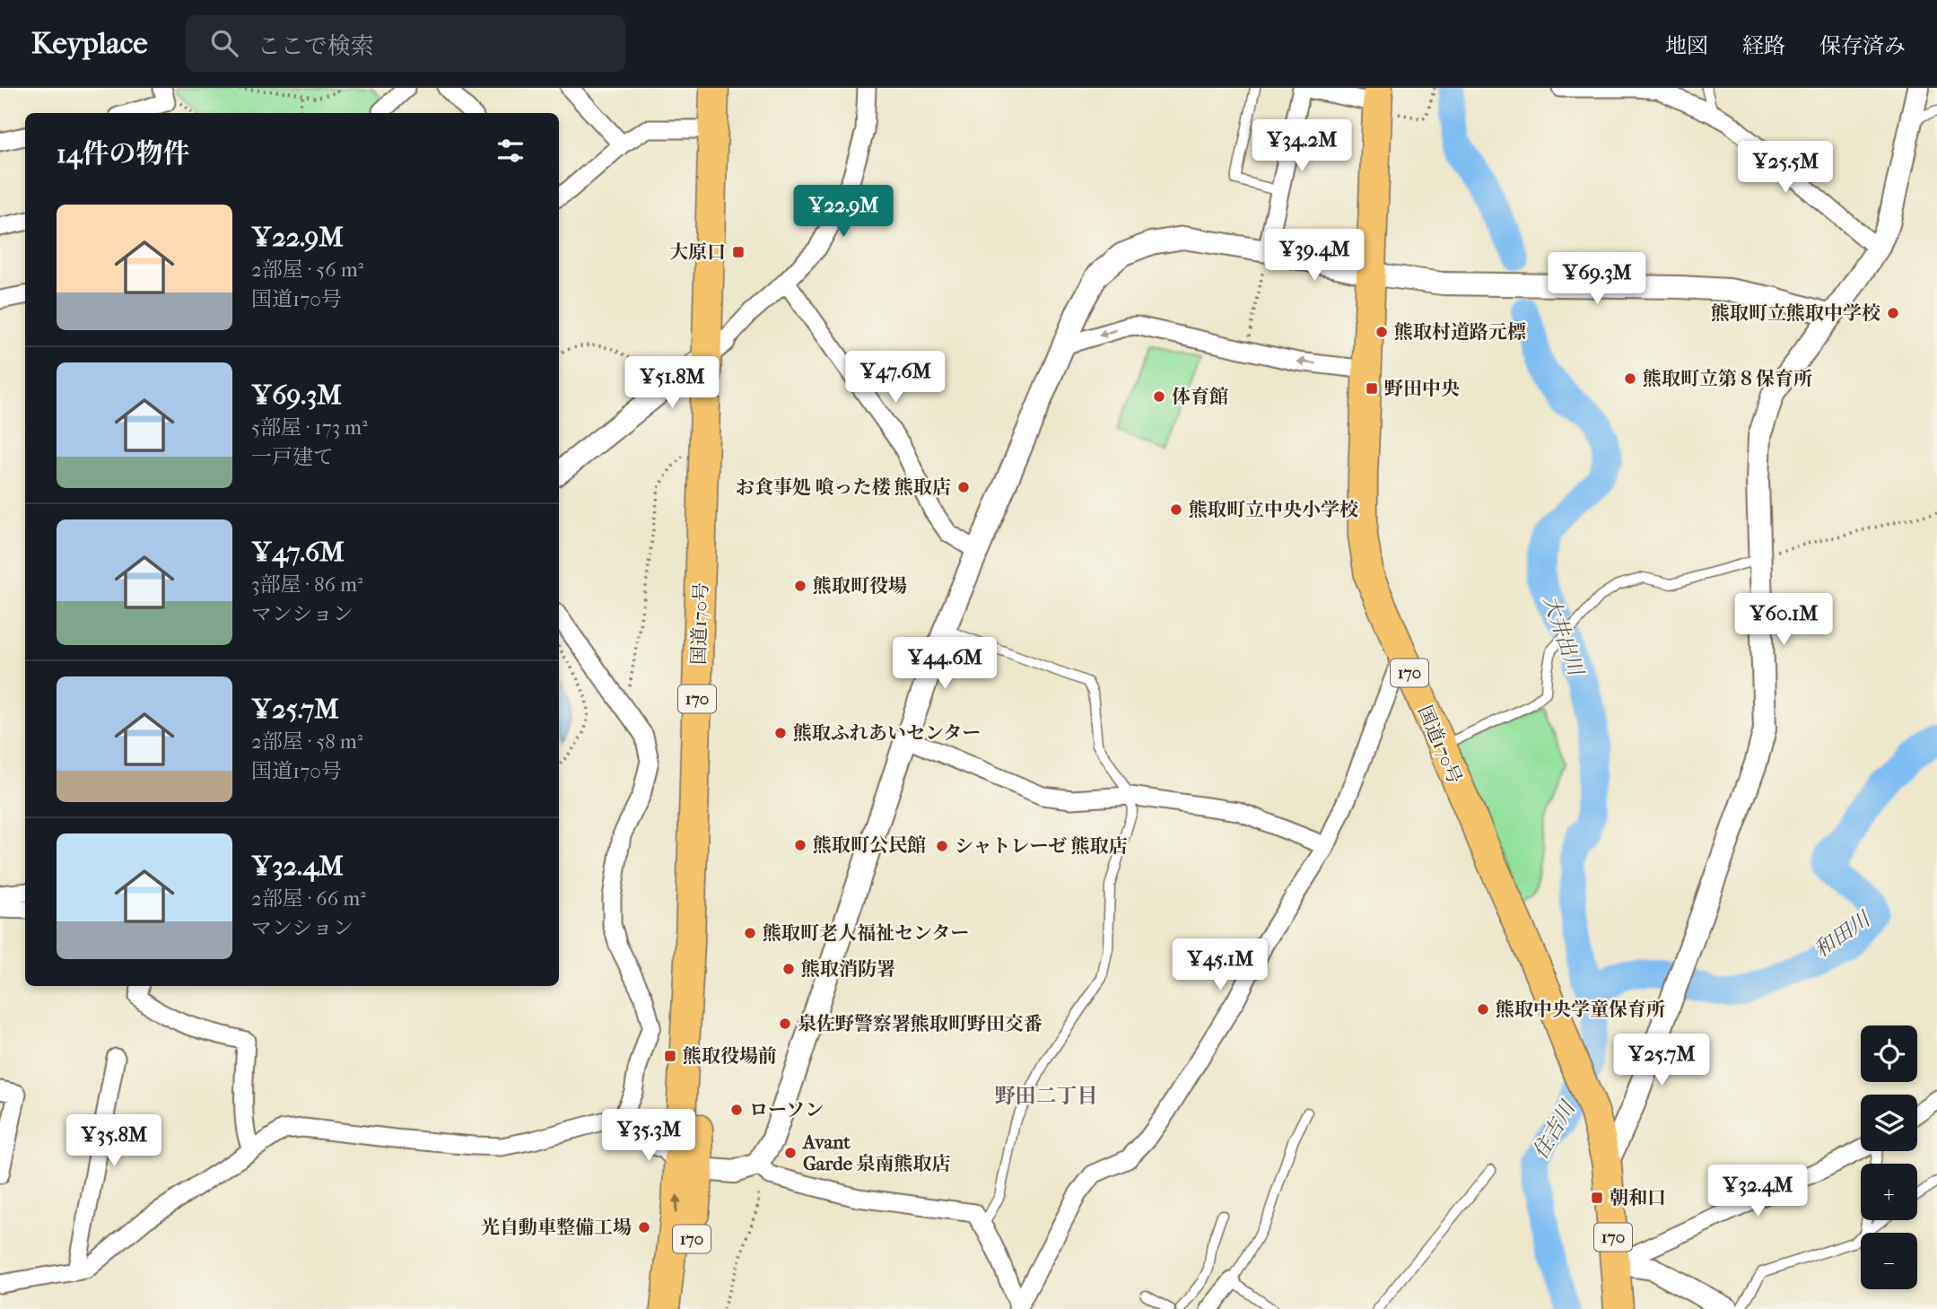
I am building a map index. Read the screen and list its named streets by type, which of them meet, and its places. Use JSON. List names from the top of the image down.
{
  "streets": {
    "highway": ["国道170号", "170"]
  },
  "districts": ["野田二丁目"],
  "water": ["大井出川", "和田川", "住吉川"],
  "places": {
    "transit": [
      "大原口",
      "野田中央",
      "熊取役場前",
      "朝和口"
    ],
    "other": [
      "熊取町立熊取中学校",
      "熊取村道路元標",
      "熊取町立第８保育所",
      "体育館",
      "お食事処 喰った楼 熊取店",
      "熊取町立中央小学校",
      "熊取町役場",
      "熊取ふれあいセンター",
      "熊取町公民館",
      "シャトレーゼ 熊取店",
      "熊取町老人福祉センター",
      "熊取消防署",
      "熊取中央学童保育所",
      "泉佐野警察署熊取町野田交番",
      "ローソン",
      "Avant Garde 泉南熊取店",
      "光自動車整備工場"
    ]
  },
  "page": {
    "header": "Keyplace",
    "search": "ここで検索",
    "nav": ["地図", "経路", "保存済み"],
    "heading": "14件の物件",
    "price": [
      "¥34.2M",
      "¥25.5M",
      "¥22.9M",
      "¥39.4M",
      "¥69.3M",
      "¥47.6M",
      "¥51.8M",
      "¥60.1M",
      "¥44.6M",
      "¥45.1M",
      "¥25.7M",
      "¥35.3M",
      "¥35.8M",
      "¥32.4M"
    ],
    "list": [
      {
        "name": "¥22.9M",
        "note": "2部屋 · 56 m² · 国道170号"
      },
      {
        "name": "¥69.3M",
        "note": "5部屋 · 173 m² · 一戸建て"
      },
      {
        "name": "¥47.6M",
        "note": "3部屋 · 86 m² · マンション"
      },
      {
        "name": "¥25.7M",
        "note": "2部屋 · 58 m² · 国道170号"
      },
      {
        "name": "¥32.4M",
        "note": "2部屋 · 66 m² · マンション"
      }
    ],
    "map_buttons": ["+", "−"]
  }
}
